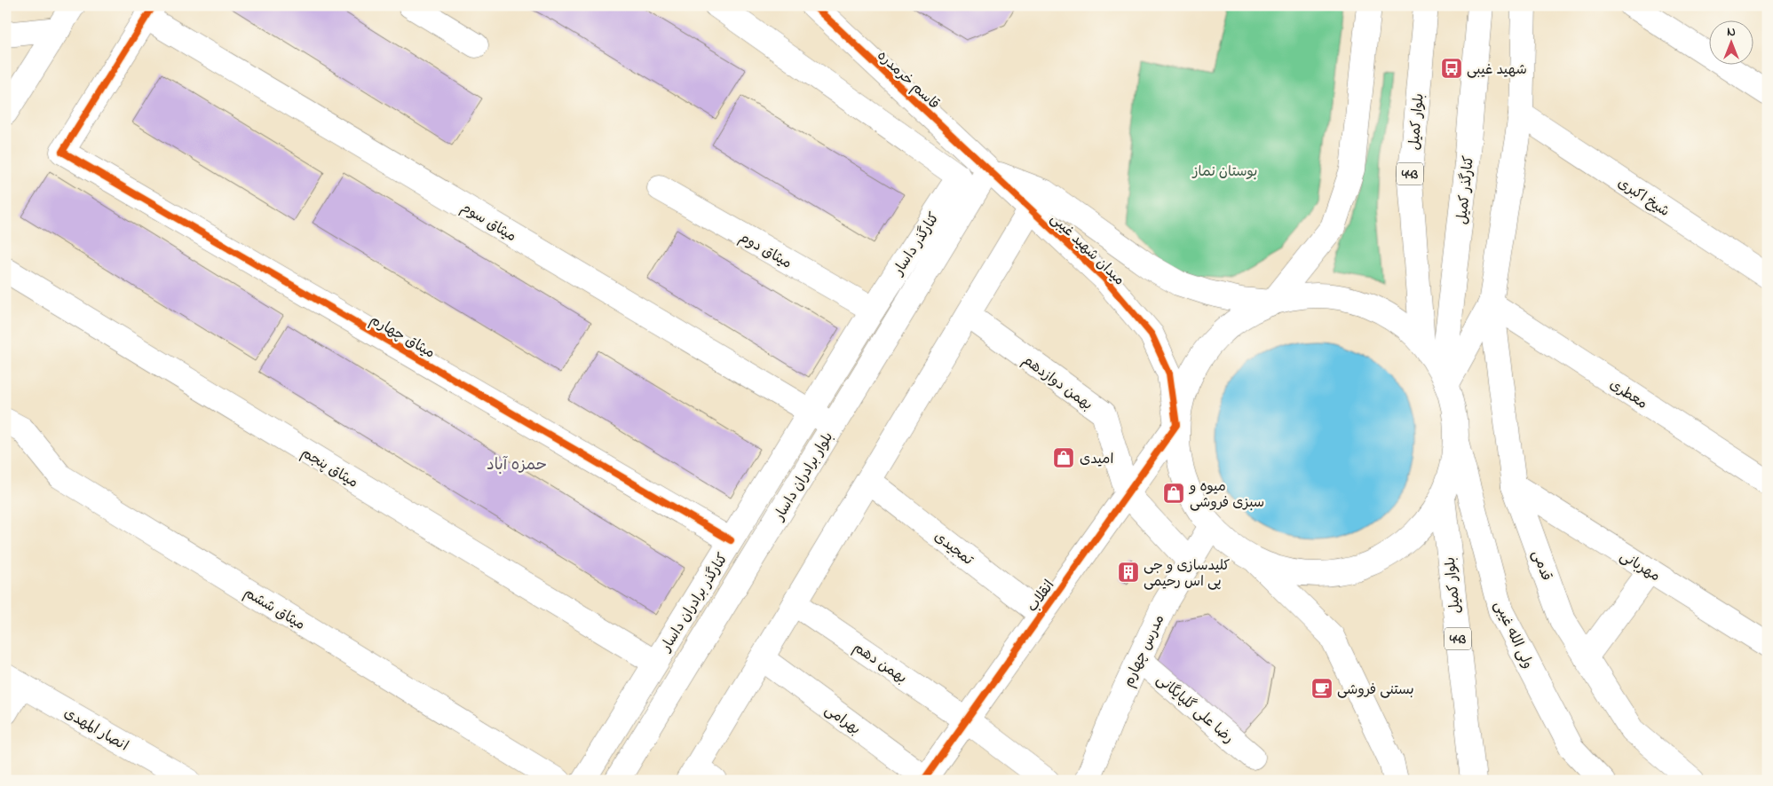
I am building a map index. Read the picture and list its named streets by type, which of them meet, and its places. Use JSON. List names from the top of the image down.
{
  "streets": {
    "street": [
      "قاسم خرمدره",
      "بلوار کمیل",
      "443",
      "کنارگذر کمیل",
      "شیخ اکبری",
      "میثاق سوم",
      "کنارگذر داسار",
      "میدان شهید غیبی",
      "میثاق دوم",
      "میثاق چهارم",
      "بهمن دوازدهم",
      "معطری",
      "میثاق پنجم",
      "بلوار برادران داسار",
      "تمجیدی",
      "قدمی",
      "مهربانی",
      "انقلاب",
      "کنارگذر برادران داسار",
      "میثاق ششم",
      "ولی الله غیبی",
      "مدرس چهارم",
      "بهمن دهم",
      "رضا علی گلپایگانی",
      "بهرامی",
      "انصار المهدی"
    ]
  },
  "crossings": [
    ["قاسم خرمدره", "میدان شهید غیبی"],
    ["قاسم خرمدره", "بلوار برادران داسار"],
    ["بلوار کمیل", "میدان شهید غیبی"],
    ["کنارگذر کمیل", "میدان شهید غیبی"],
    ["میثاق سوم", "میثاق چهارم"],
    ["میثاق سوم", "بلوار برادران داسار"],
    ["میثاق سوم", "کنارگذر برادران داسار"],
    ["کنارگذر داسار", "میثاق دوم"],
    ["کنارگذر داسار", "کنارگذر برادران داسار"],
    ["میدان شهید غیبی", "بلوار برادران داسار"],
    ["میدان شهید غیبی", "انقلاب"],
    ["میدان شهید غیبی", "ولی الله غیبی"],
    ["میدان شهید غیبی", "مدرس چهارم"],
    ["میثاق دوم", "کنارگذر برادران داسار"],
    ["میثاق چهارم", "کنارگذر برادران داسار"],
    ["بهمن دوازدهم", "انقلاب"],
    ["معطری", "قدمی"],
    ["میثاق پنجم", "کنارگذر برادران داسار"],
    ["تمجیدی", "انقلاب"],
    ["قدمی", "مهربانی"],
    ["انقلاب", "بهمن دهم"],
    ["انقلاب", "بهرامی"],
    ["مدرس چهارم", "رضا علی گلپایگانی"]
  ],
  "districts": ["حمزه آباد"],
  "parks": ["بوستان نماز"],
  "places": {
    "bus stop": ["شهید غیبی"],
    "shop": ["امیدی", "میوه و سبزی فروشی"],
    "building": ["کلیدسازی و جی پی اس رحیمی"],
    "cafe": ["بستنی فروشی"]
  },
  "north": "top"
}
